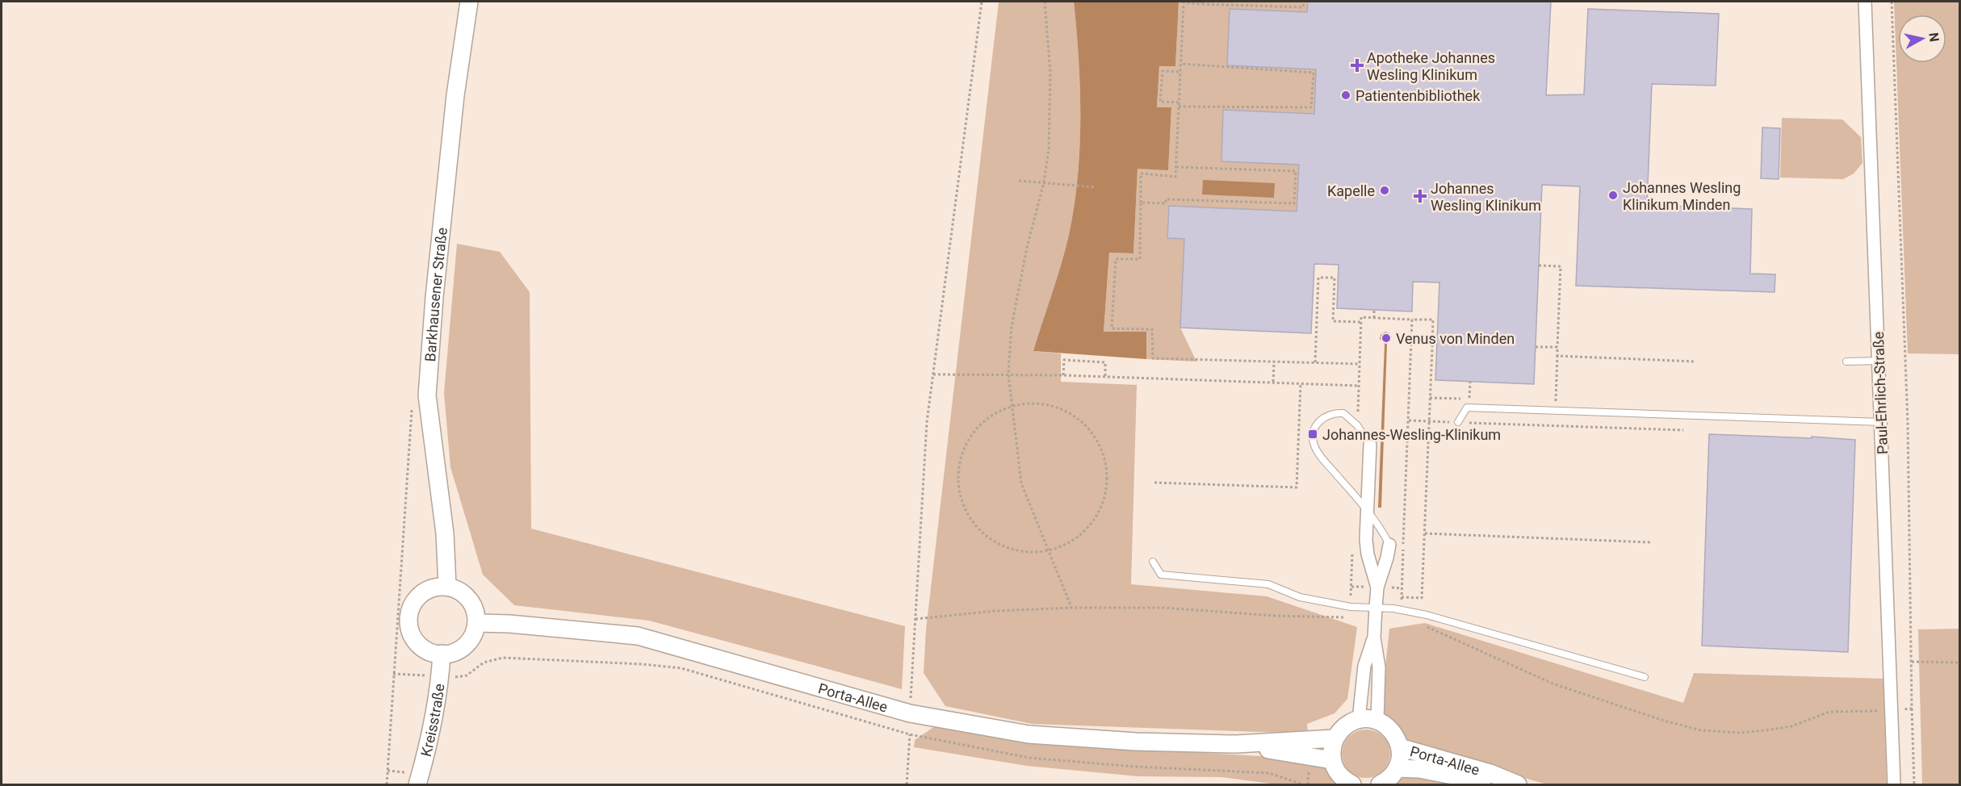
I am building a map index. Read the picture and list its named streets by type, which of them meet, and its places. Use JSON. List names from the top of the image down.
{
  "streets": {
    "street": [
      "Barkhausener Straße",
      "Paul-Ehrlich-Straße",
      "Porta-Allee",
      "Kreisstraße"
    ]
  },
  "crossings": [
    ["Barkhausener Straße", "Porta-Allee"],
    ["Barkhausener Straße", "Kreisstraße"],
    ["Porta-Allee", "Kreisstraße"]
  ],
  "places": {
    "health": ["Apotheke Johannes Wesling Klinikum", "Johannes Wesling Klinikum"],
    "other": [
      "Patientenbibliothek",
      "Kapelle",
      "Johannes Wesling Klinikum Minden",
      "Venus von Minden"
    ],
    "transit": ["Johannes-Wesling-Klinikum"]
  },
  "north": "right"
}
